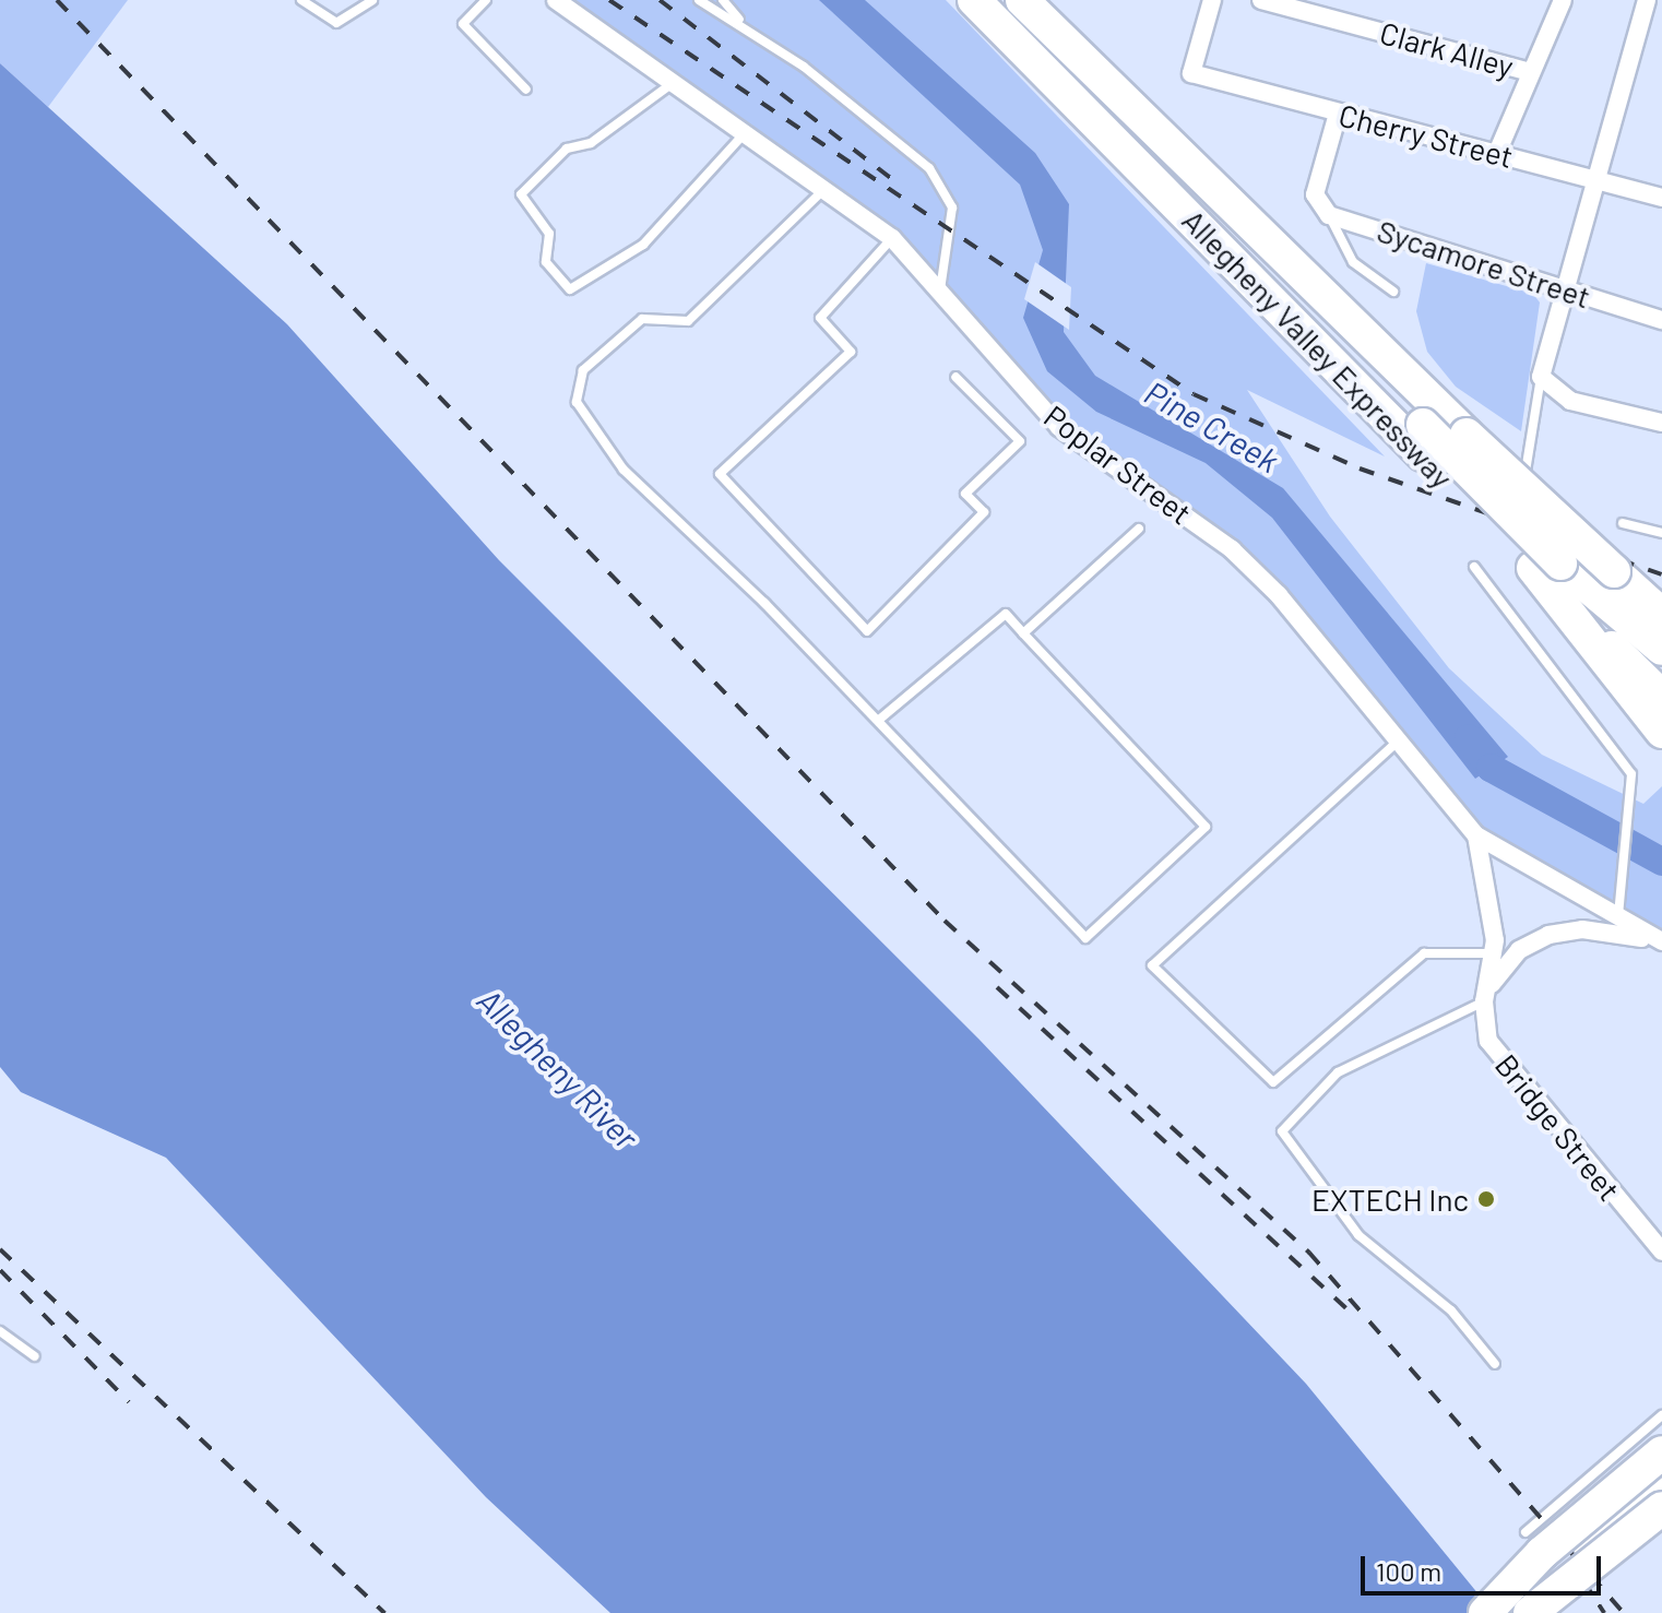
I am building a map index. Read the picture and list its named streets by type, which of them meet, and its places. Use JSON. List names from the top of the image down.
{
  "streets": {
    "highway": ["Allegheny Valley Expressway"],
    "street": [
      "Clark Alley",
      "Cherry Street",
      "Sycamore Street",
      "Poplar Street",
      "Bridge Street"
    ]
  },
  "crossings": [
    ["Poplar Street", "Bridge Street"]
  ],
  "water": ["Pine Creek", "Allegheny River"],
  "places": ["EXTECH Inc"],
  "scale_bar": "100 m"
}
